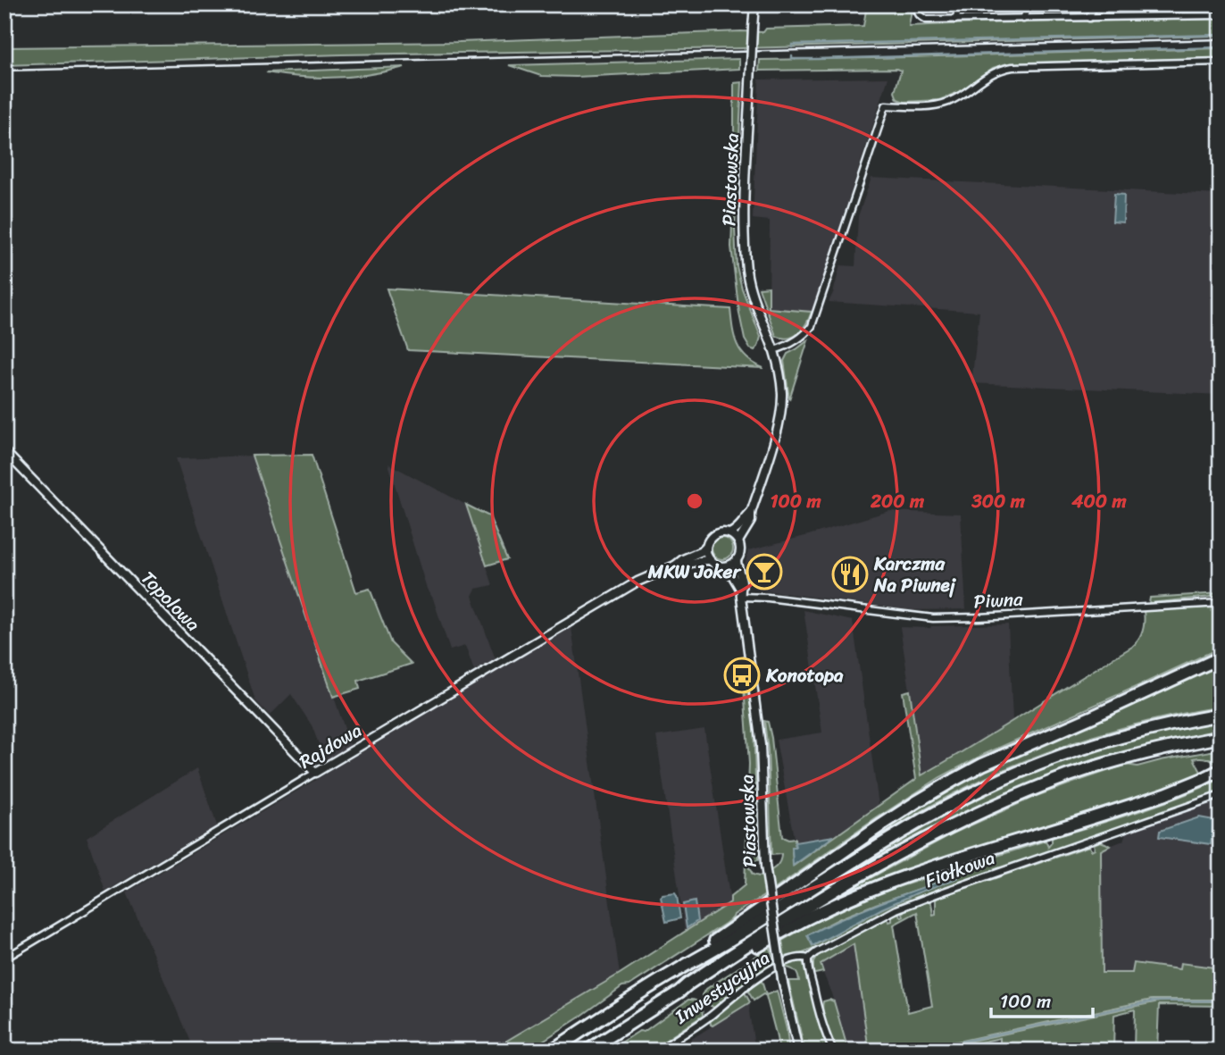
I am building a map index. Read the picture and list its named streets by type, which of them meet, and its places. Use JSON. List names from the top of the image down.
{
  "streets": {
    "street": [
      "Piastowska",
      "Piwna",
      "Topolowa",
      "Rajdowa",
      "Fiołkowa",
      "Inwestycyjna"
    ]
  },
  "crossings": [
    ["Piastowska", "Piwna"],
    ["Piastowska", "Rajdowa"],
    ["Topolowa", "Rajdowa"],
    ["Fiołkowa", "Inwestycyjna"]
  ],
  "places": {
    "bar": ["MKW Joker"],
    "restaurant": ["Karczma Na Piwnej"],
    "bus stop": ["Konotopa"]
  },
  "scale_bar": "100 m",
  "rings": [
    "100 m",
    "200 m",
    "300 m",
    "400 m"
  ]
}
